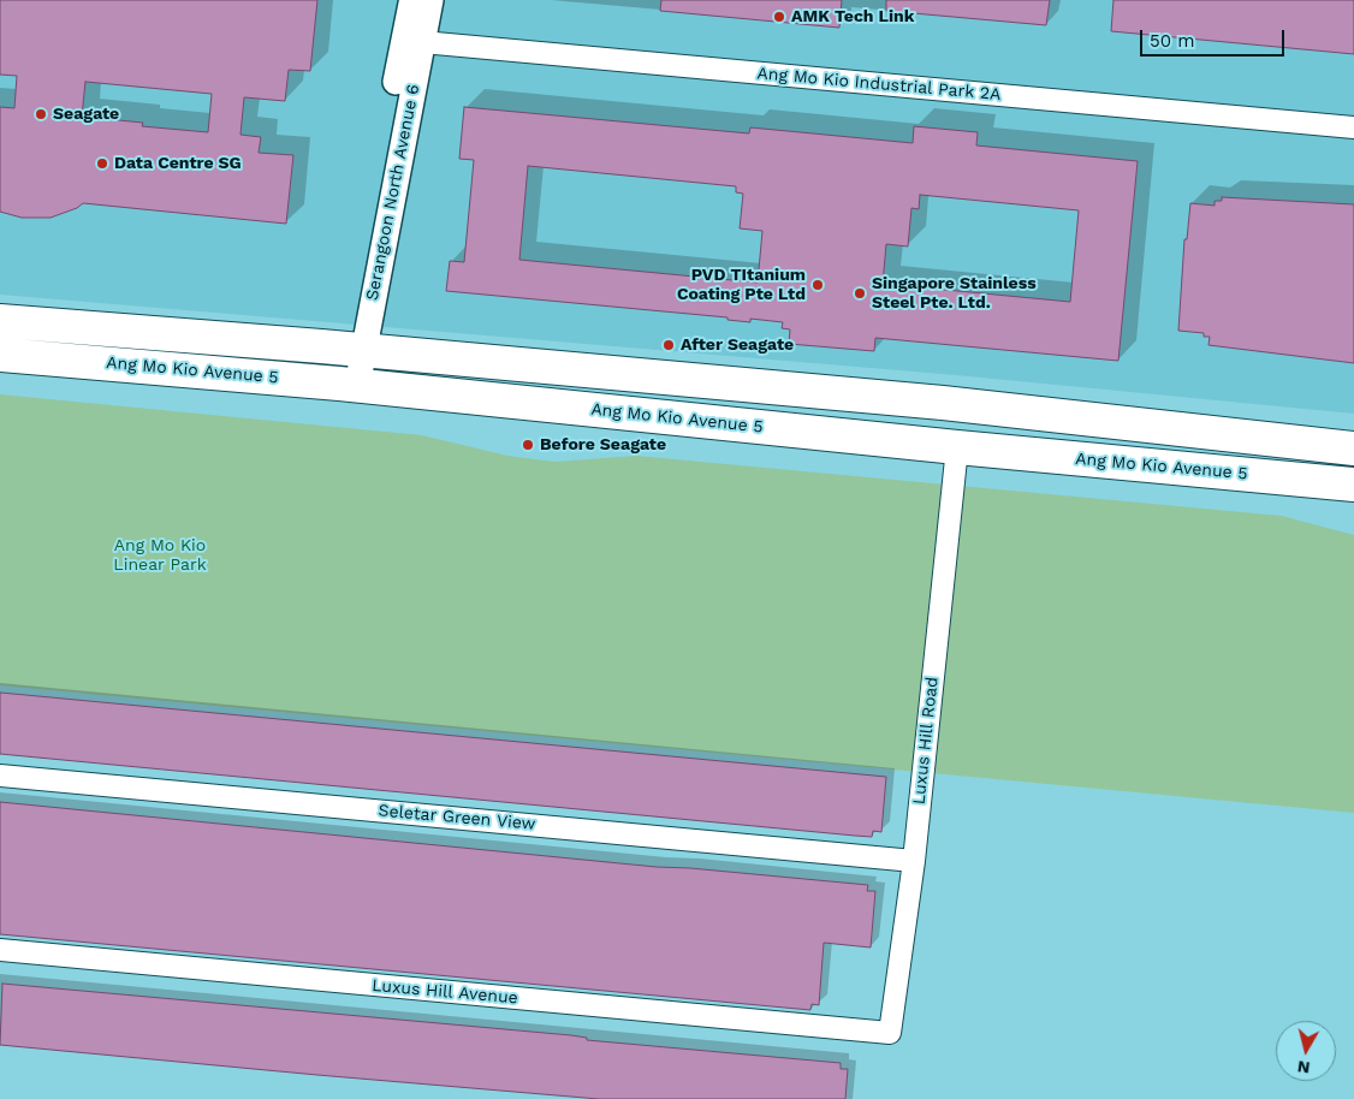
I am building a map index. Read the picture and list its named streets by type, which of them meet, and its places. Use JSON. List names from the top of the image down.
{
  "streets": {
    "main road": ["Ang Mo Kio Avenue 5"],
    "street": [
      "Ang Mo Kio Industrial Park 2A",
      "Serangoon North Avenue 6",
      "Luxus Hill Road",
      "Seletar Green View",
      "Luxus Hill Avenue"
    ]
  },
  "crossings": [
    ["Ang Mo Kio Industrial Park 2A", "Serangoon North Avenue 6"],
    ["Serangoon North Avenue 6", "Ang Mo Kio Avenue 5"],
    ["Ang Mo Kio Avenue 5", "Luxus Hill Road"],
    ["Luxus Hill Road", "Seletar Green View"],
    ["Luxus Hill Road", "Luxus Hill Avenue"]
  ],
  "parks": ["Ang Mo Kio Linear Park"],
  "places": [
    "AMK Tech Link",
    "Seagate",
    "Data Centre SG",
    "PVD TItanium Coating Pte Ltd",
    "Singapore Stainless Steel Pte. Ltd.",
    "After Seagate",
    "Before Seagate"
  ],
  "scale_bar": "50 m",
  "north": "bottom"
}
